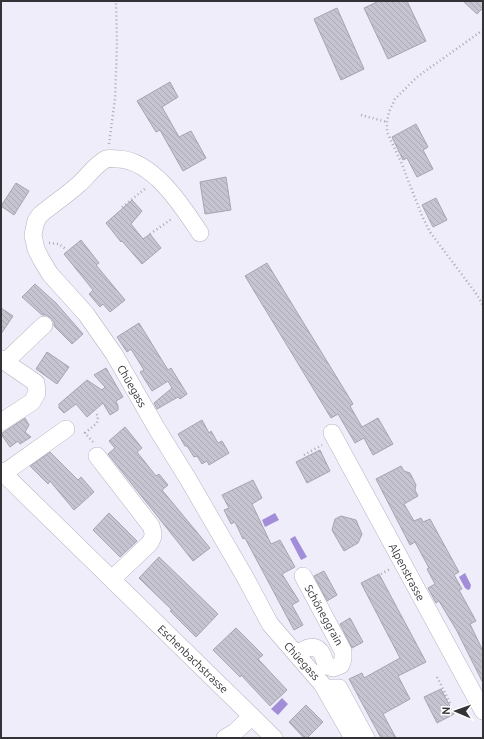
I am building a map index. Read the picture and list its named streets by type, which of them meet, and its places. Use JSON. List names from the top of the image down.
{
  "streets": {
    "street": [
      "Chüegass",
      "Alpenstrasse",
      "Schöneggrain",
      "Eschenbachstrasse"
    ]
  },
  "crossings": [
    ["Chüegass", "Schöneggrain"]
  ],
  "north": "left"
}
